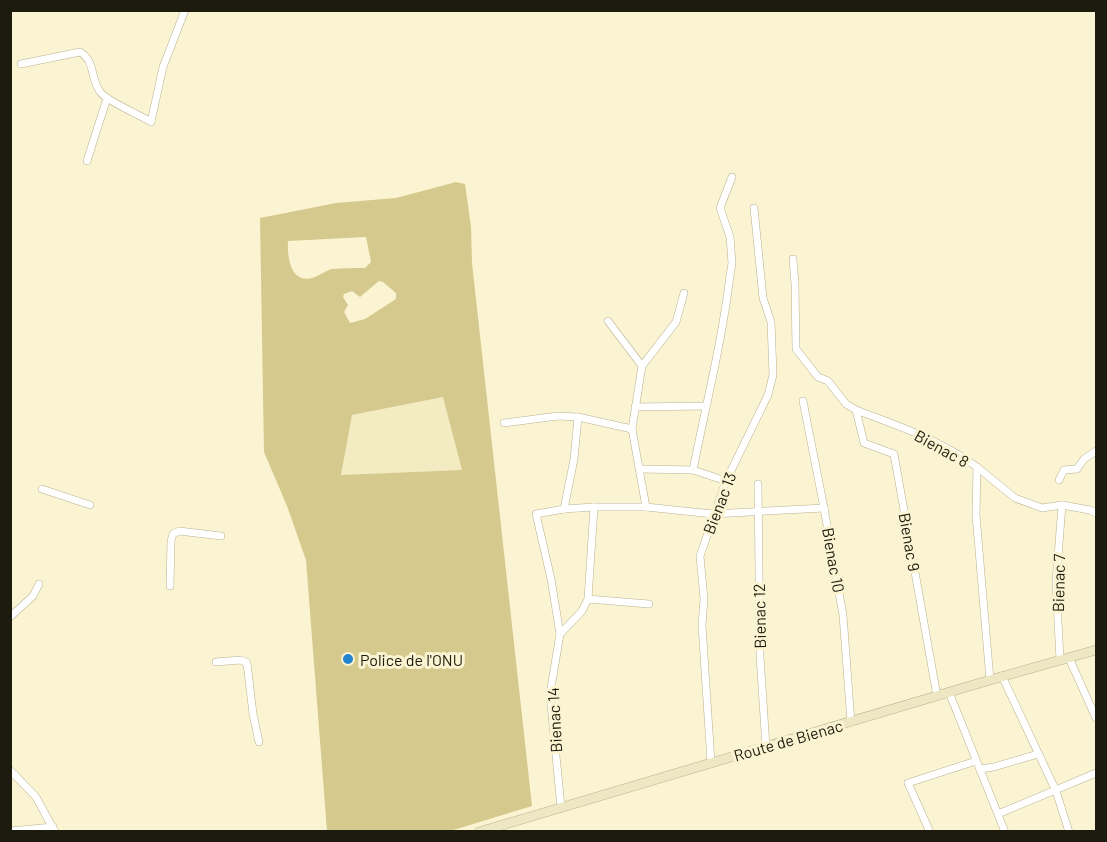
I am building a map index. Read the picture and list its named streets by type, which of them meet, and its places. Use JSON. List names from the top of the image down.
{
  "streets": {
    "main road": ["Route de Bienac"],
    "street": [
      "Bienac 8",
      "Bienac 13",
      "Bienac 9",
      "Bienac 10",
      "Bienac 7",
      "Bienac 12",
      "Bienac 14"
    ]
  },
  "crossings": [
    ["Bienac 8", "Bienac 9"],
    ["Bienac 8", "Route de Bienac"],
    ["Bienac 13", "Route de Bienac"],
    ["Bienac 9", "Route de Bienac"],
    ["Bienac 10", "Route de Bienac"],
    ["Bienac 7", "Route de Bienac"],
    ["Bienac 12", "Route de Bienac"],
    ["Bienac 14", "Route de Bienac"]
  ],
  "places": ["Police de l'ONU"]
}
